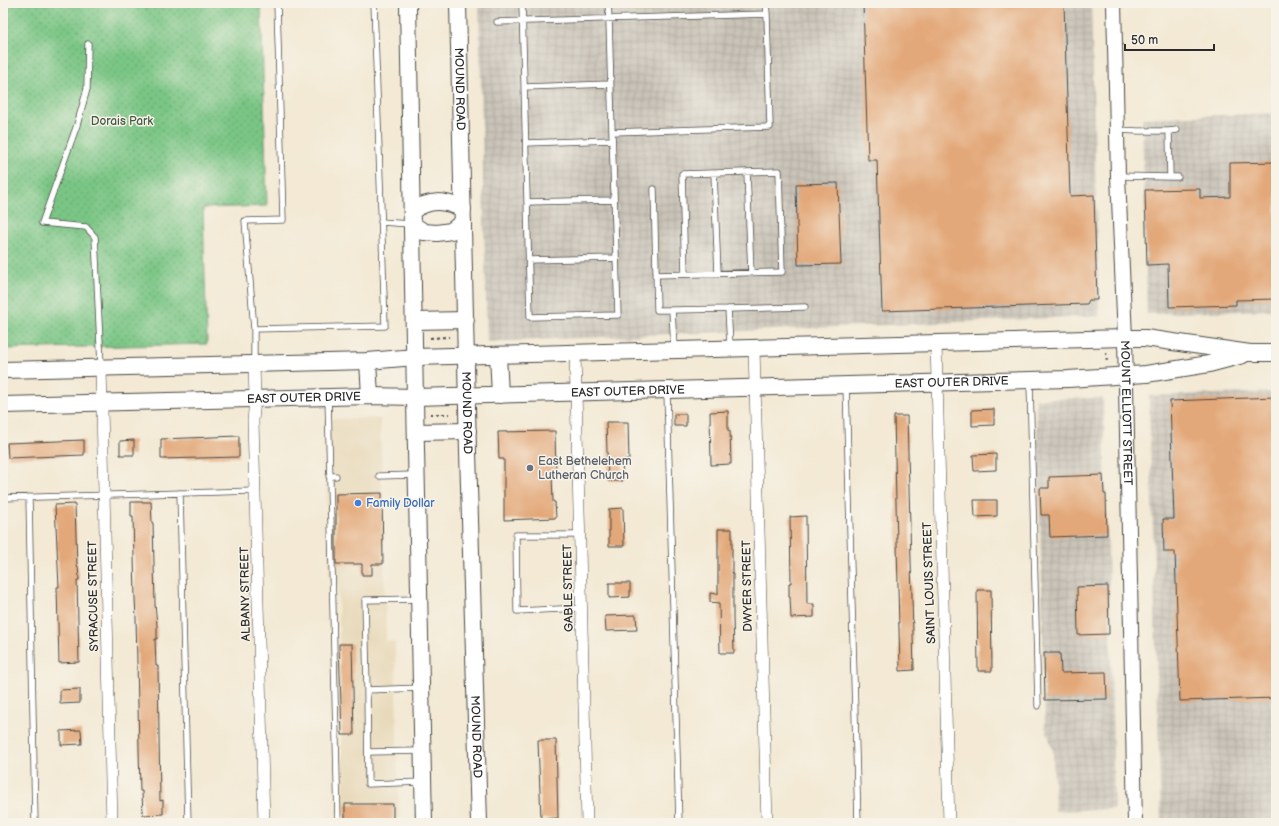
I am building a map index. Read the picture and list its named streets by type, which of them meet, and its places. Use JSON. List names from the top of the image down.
{
  "streets": {
    "main road": ["MOUND ROAD", "EAST OUTER DRIVE"],
    "street": [
      "MOUNT ELLIOTT STREET",
      "SAINT LOUIS STREET",
      "DWYER STREET",
      "GABLE STREET",
      "ALBANY STREET",
      "SYRACUSE STREET"
    ]
  },
  "crossings": [
    ["MOUND ROAD", "EAST OUTER DRIVE"],
    ["EAST OUTER DRIVE", "MOUNT ELLIOTT STREET"],
    ["EAST OUTER DRIVE", "SAINT LOUIS STREET"],
    ["EAST OUTER DRIVE", "DWYER STREET"],
    ["EAST OUTER DRIVE", "GABLE STREET"],
    ["EAST OUTER DRIVE", "ALBANY STREET"],
    ["EAST OUTER DRIVE", "SYRACUSE STREET"]
  ],
  "parks": ["Dorais Park"],
  "places": ["East Bethelehem Lutheran Church", "Family Dollar"],
  "scale_bar": "50 m"
}
